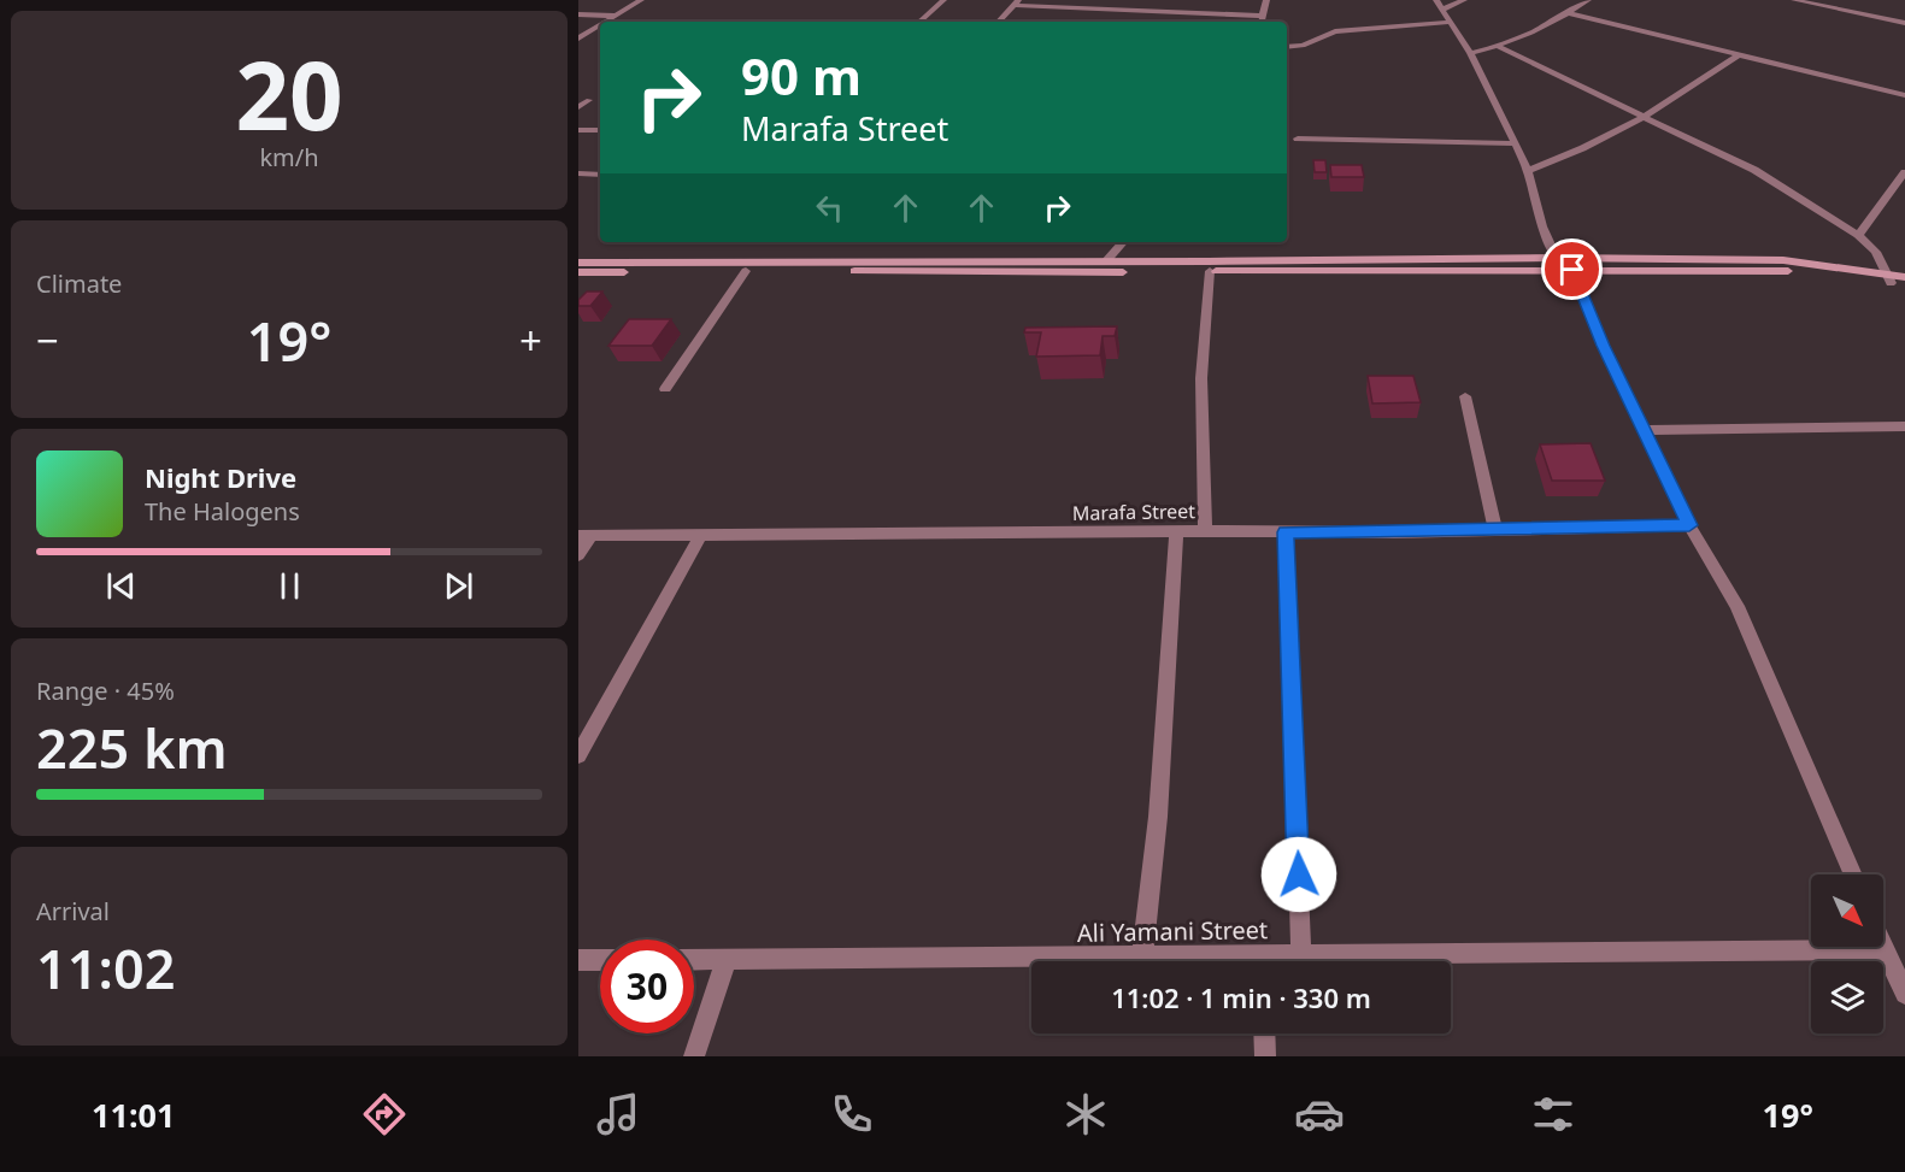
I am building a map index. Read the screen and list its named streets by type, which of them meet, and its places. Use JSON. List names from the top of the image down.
{
  "streets": {
    "street": ["Marafa Street", "Ali Yamani Street"]
  },
  "north": "bottom right",
  "page": {
    "tile": [
      ["20", "km/h"],
      "Climate",
      ["Range · 45%", "225 km"],
      ["Arrival", "11:02"]
    ],
    "turn": ["90 m", "Marafa Street"],
    "heat": ["−", "19°", "+"],
    "song": ["Night Drive", "The Halogens"],
    "limit": "30",
    "trip": "11:02 · 1 min · 330 m",
    "tabs": ["11:01", "19°"]
  }
}
